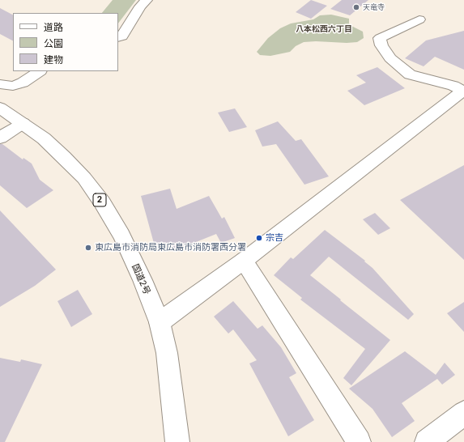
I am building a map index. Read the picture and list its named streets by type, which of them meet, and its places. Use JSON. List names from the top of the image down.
{
  "streets": {
    "main road": ["2", "国道2号"]
  },
  "districts": ["八本松西六丁目"],
  "places": ["天竜寺", "宗吉", "東広島市消防局東広島市消防署西分署"],
  "legend": ["道路", "公園", "建物"]
}
